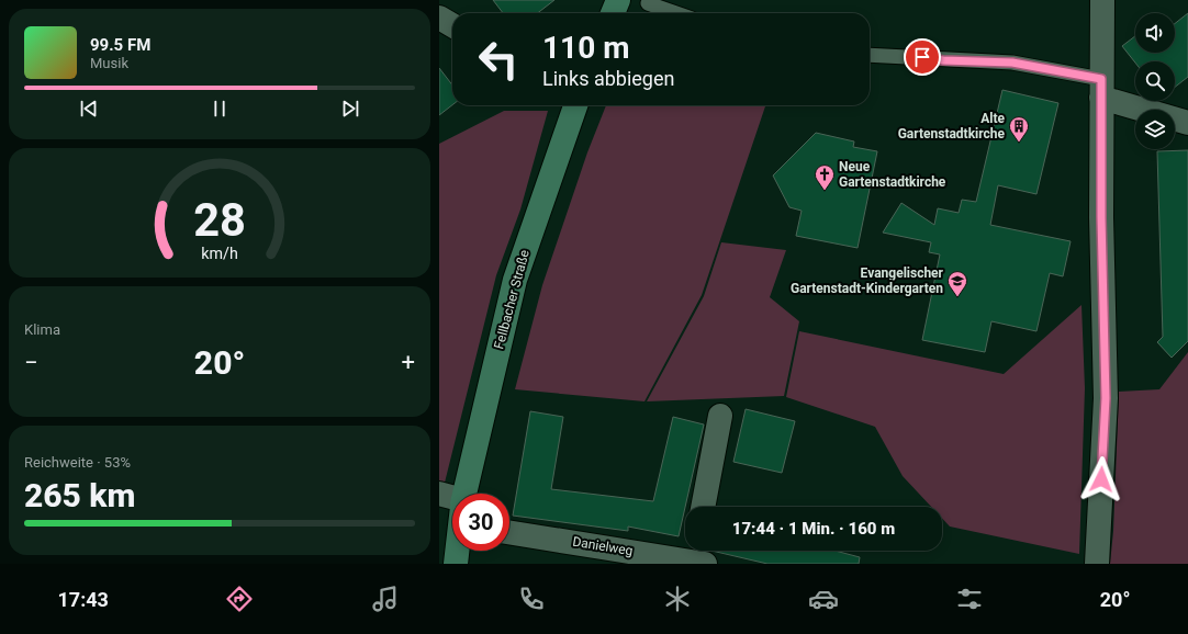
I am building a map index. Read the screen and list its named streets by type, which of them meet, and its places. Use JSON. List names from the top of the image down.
{
  "streets": {
    "street": ["Fellbacher Straße", "Danielweg"]
  },
  "places": {
    "building": ["Alte Gartenstadtkirche"],
    "church": ["Neue Gartenstadtkirche"],
    "school or university": ["Evangelischer Gartenstadt-Kindergarten"]
  },
  "page": {
    "turn": ["110 m", "Links abbiegen"],
    "song": ["99.5 FM", "Musik"],
    "tile": [
      "Klima",
      ["Reichweite · 53%", "265 km"]
    ],
    "heat": ["−", "20°", "+"],
    "limit": "30",
    "trip": "17:44 · 1 Min. · 160 m",
    "tabs": ["17:43", "20°"],
    "gauge": ["28", "km/h"]
  }
}
